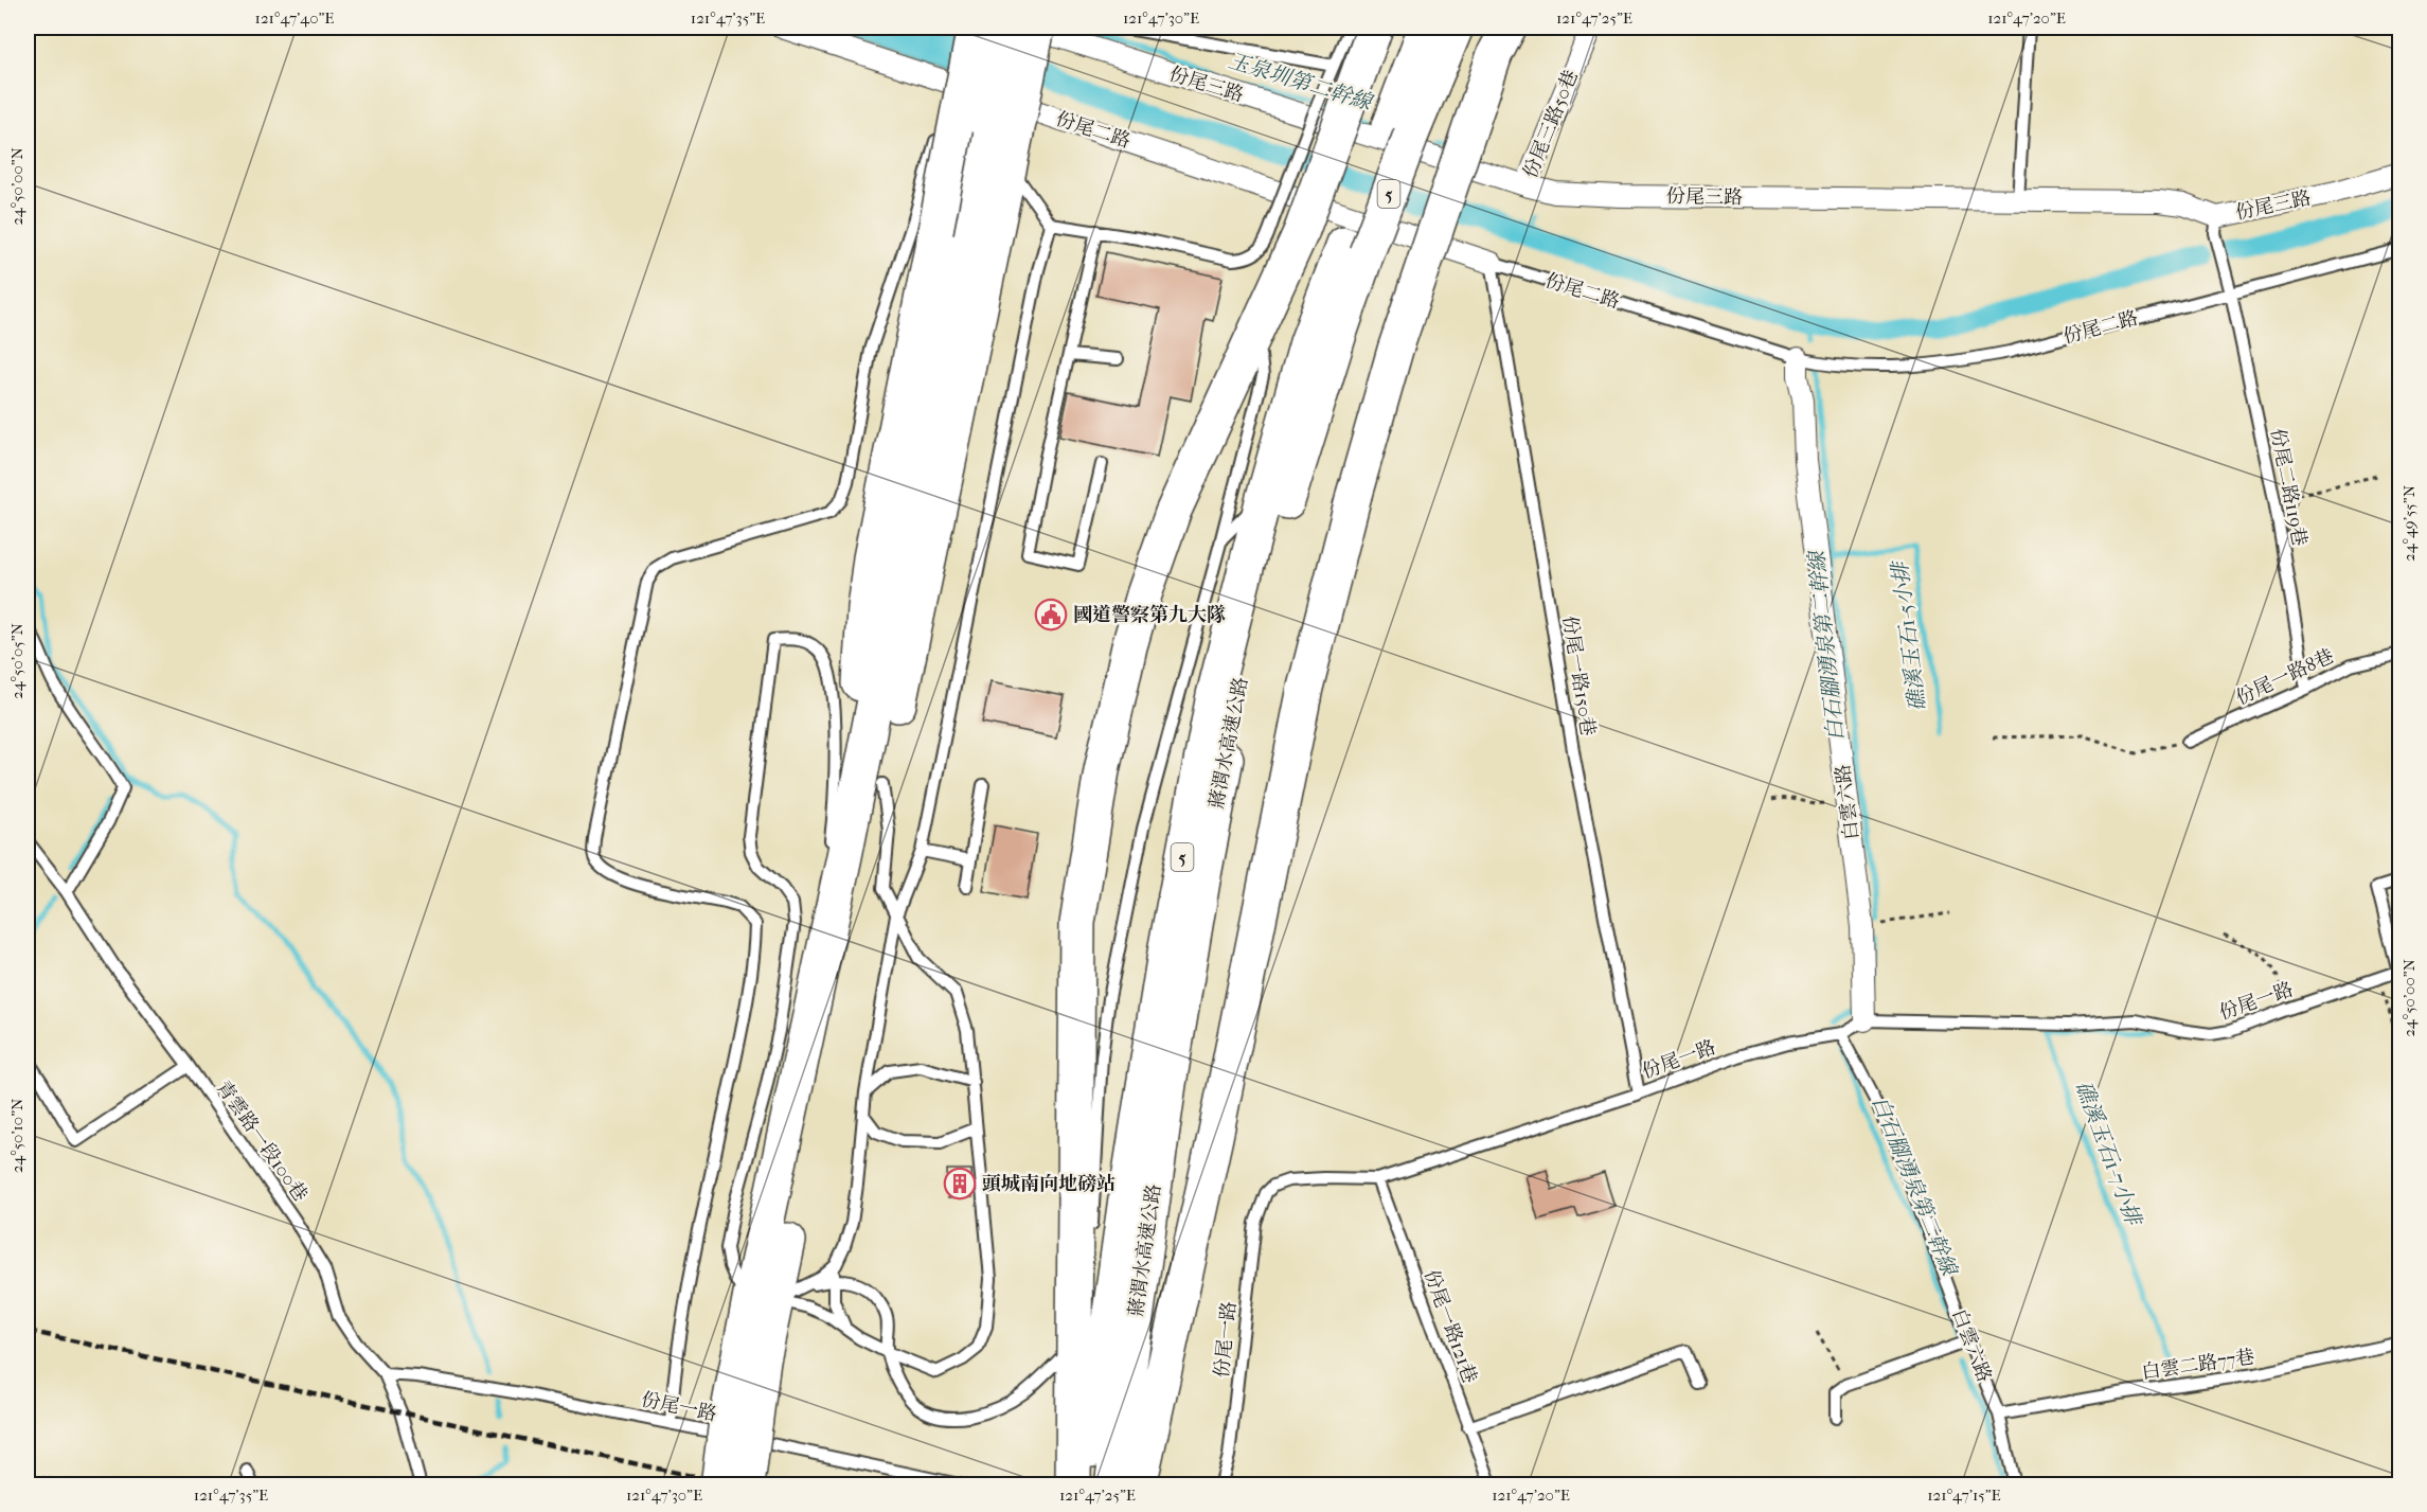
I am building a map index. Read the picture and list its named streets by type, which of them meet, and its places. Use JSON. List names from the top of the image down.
{
  "streets": {
    "highway": ["5", "蔣渭水高速公路"],
    "street": [
      "份尾三路",
      "份尾三路50巷",
      "份尾二路",
      "白雲六路"
    ],
    "lane": [
      "份尾二路119巷",
      "份尾一路150巷",
      "份尾一路8巷",
      "份尾一路",
      "青雲路一段100巷",
      "份尾一路121巷",
      "白雲二路77巷"
    ]
  },
  "crossings": [
    ["份尾三路", "份尾三路50巷"],
    ["份尾三路", "份尾二路119巷"],
    ["份尾二路", "份尾二路119巷"],
    ["份尾二路", "份尾一路150巷"],
    ["份尾二路", "白雲六路"],
    ["份尾二路119巷", "份尾一路8巷"],
    ["份尾一路150巷", "份尾一路"],
    ["白雲六路", "份尾一路"],
    ["白雲六路", "白雲二路77巷"],
    ["份尾一路", "青雲路一段100巷"],
    ["份尾一路", "份尾一路121巷"]
  ],
  "water": [
    "玉泉圳第二幹線",
    "礁溪玉石1-5小排",
    "白石腳湧泉第二幹線",
    "礁溪玉石1-7小排"
  ],
  "places": {
    "public building": ["國道警察第九大隊"],
    "building": ["頭城南向地磅站"]
  },
  "coordinates": [
    "121°47'40\"E",
    "121°47'35\"E",
    "121°47'30\"E",
    "121°47'25\"E",
    "121°47'20\"E",
    "24°50'00\"N",
    "24°49'55\"N",
    "24°50'05\"N",
    "24°50'10\"N",
    "121°47'15\"E"
  ]
}
